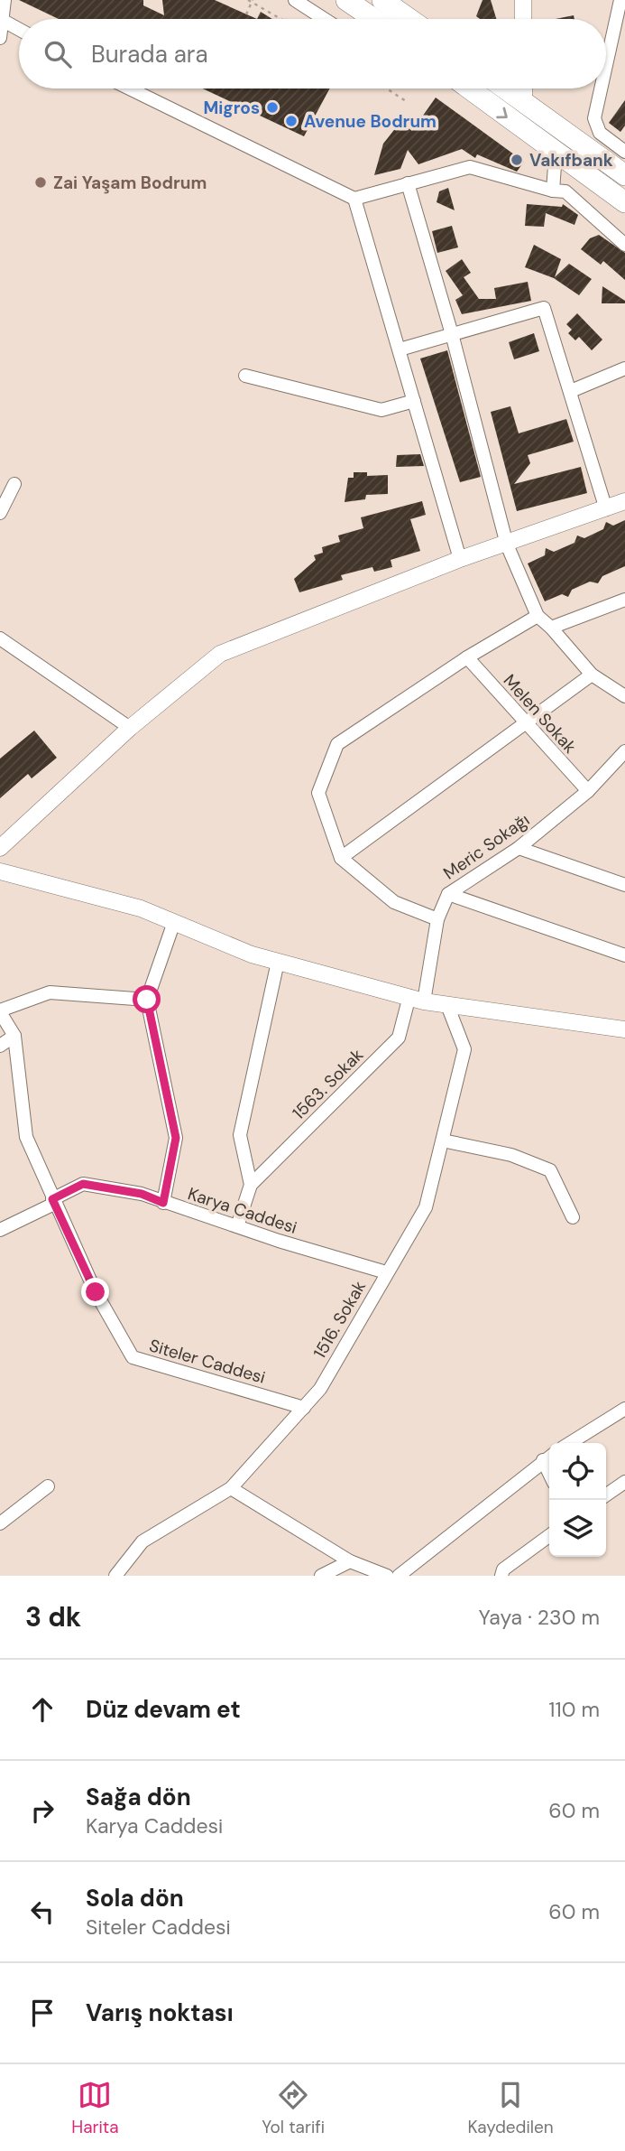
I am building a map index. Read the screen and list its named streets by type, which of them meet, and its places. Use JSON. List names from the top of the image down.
{
  "streets": {
    "street": [
      "Melen Sokak",
      "Meric Sokağı",
      "1563. Sokak",
      "Karya Caddesi",
      "1516. Sokak",
      "Siteler Caddesi"
    ]
  },
  "crossings": [
    ["Melen Sokak", "Meric Sokağı"],
    ["Meric Sokağı", "1563. Sokak"],
    ["Karya Caddesi", "1516. Sokak"],
    ["Karya Caddesi", "Siteler Caddesi"],
    ["1516. Sokak", "Siteler Caddesi"]
  ],
  "places": [
    "Migros",
    "Avenue Bodrum",
    "Vakıfbank",
    "Zai Yaşam Bodrum"
  ],
  "page": {
    "search": "Burada ara",
    "heading": ["3 dk", "Yaya · 230 m"],
    "list": [
      ["Düz devam et", "110 m"],
      ["Sağa dön", "Karya Caddesi", "60 m"],
      ["Sola dön", "Siteler Caddesi", "60 m"],
      "Varış noktası"
    ],
    "nav": ["Harita", "Yol tarifi", "Kaydedilen"]
  }
}
